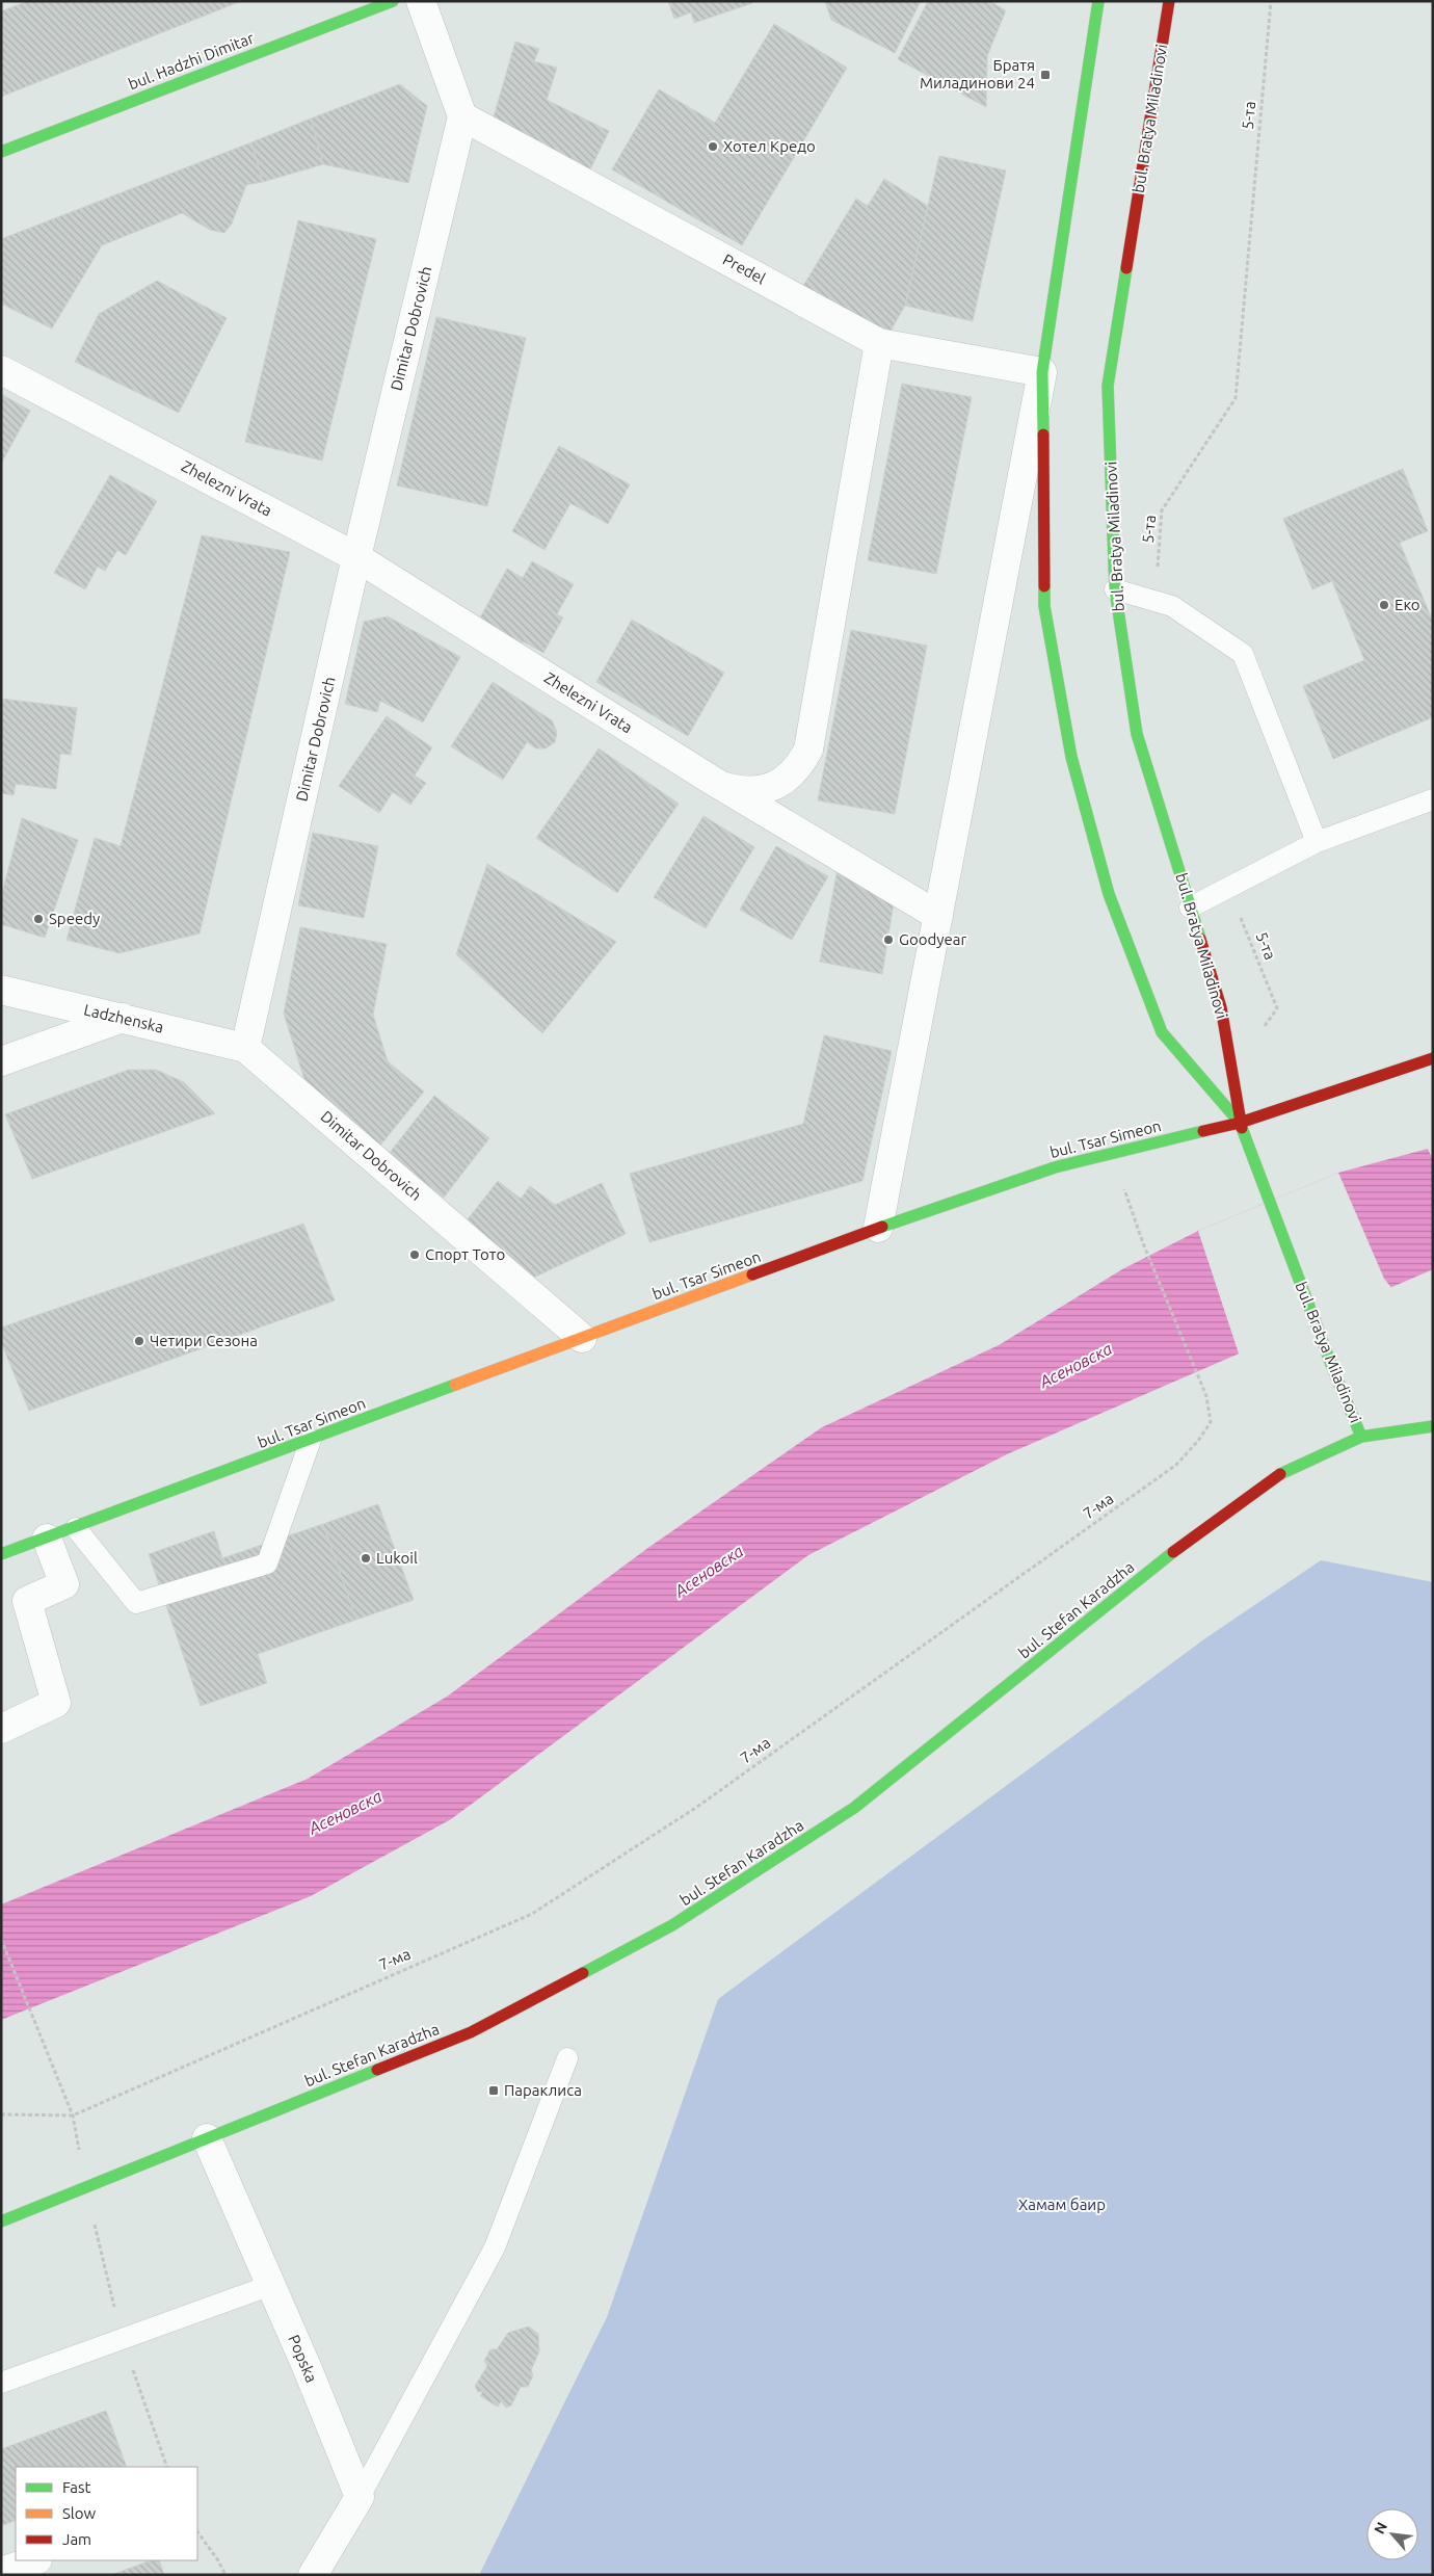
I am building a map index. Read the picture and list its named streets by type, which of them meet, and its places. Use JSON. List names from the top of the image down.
{
  "streets": {
    "main road": [
      "bul. Hadzhi Dimitar",
      "bul. Bratya Miladinovi",
      "bul. Tsar Simeon",
      "bul. Stefan Karadzha"
    ],
    "street": [
      "Predel",
      "Dimitar Dobrovich",
      "Zhelezni Vrata",
      "Ladzhenska",
      "Popska"
    ],
    "path": ["5-та", "7-ма"]
  },
  "crossings": [
    ["bul. Bratya Miladinovi", "Predel"],
    ["bul. Bratya Miladinovi", "bul. Tsar Simeon"],
    ["bul. Bratya Miladinovi", "bul. Stefan Karadzha"],
    ["Predel", "Dimitar Dobrovich"],
    ["Predel", "Zhelezni Vrata"],
    ["Dimitar Dobrovich", "Zhelezni Vrata"],
    ["Dimitar Dobrovich", "Ladzhenska"],
    ["Dimitar Dobrovich", "bul. Tsar Simeon"],
    ["bul. Tsar Simeon", "7-ма"],
    ["bul. Stefan Karadzha", "Popska"]
  ],
  "water": ["Асеновска"],
  "parks": ["Хамам баир"],
  "places": {
    "transit": ["Братя Миладинови 24", "Параклиса"],
    "other": [
      "Хотел Кредо",
      "Еко",
      "Speedy",
      "Goodyear",
      "Спорт Тото",
      "Четири Сезона",
      "Lukoil"
    ]
  },
  "legend": ["Fast", "Slow", "Jam"],
  "north": "top left"
}
